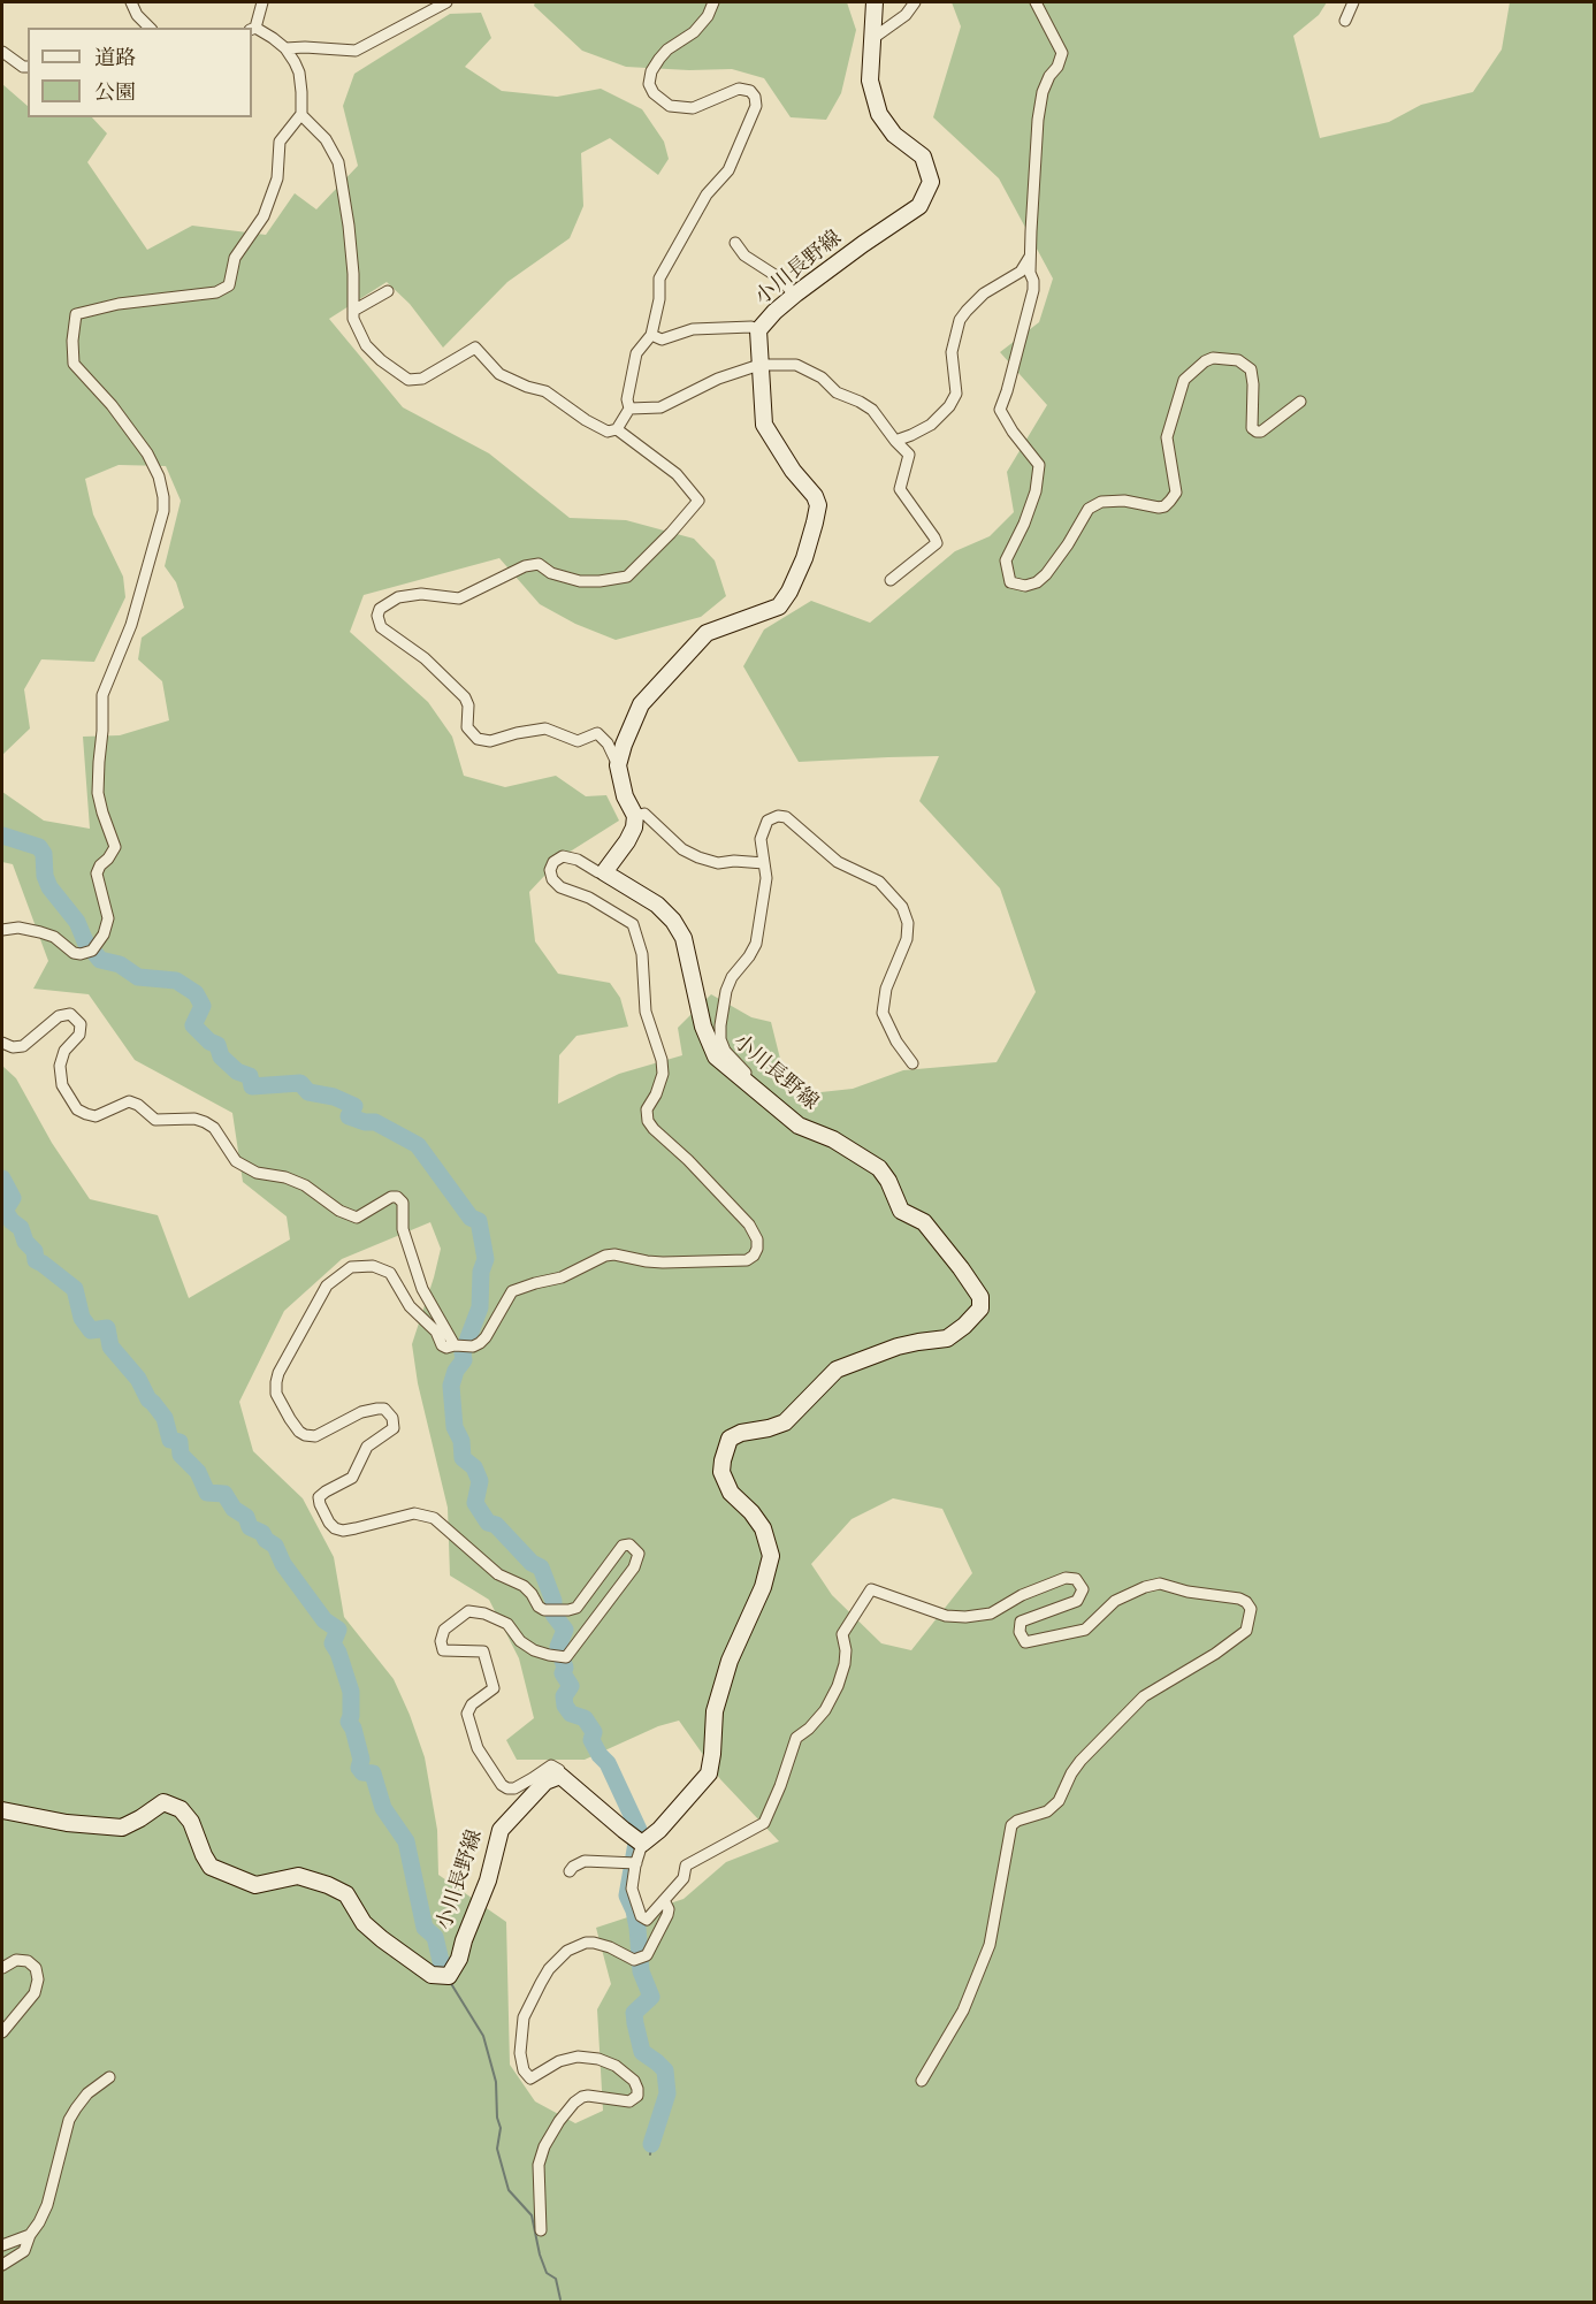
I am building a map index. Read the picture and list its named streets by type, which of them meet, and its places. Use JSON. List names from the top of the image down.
{
  "streets": {
    "main road": ["小川長野線"]
  },
  "legend": ["道路", "公園"]
}
